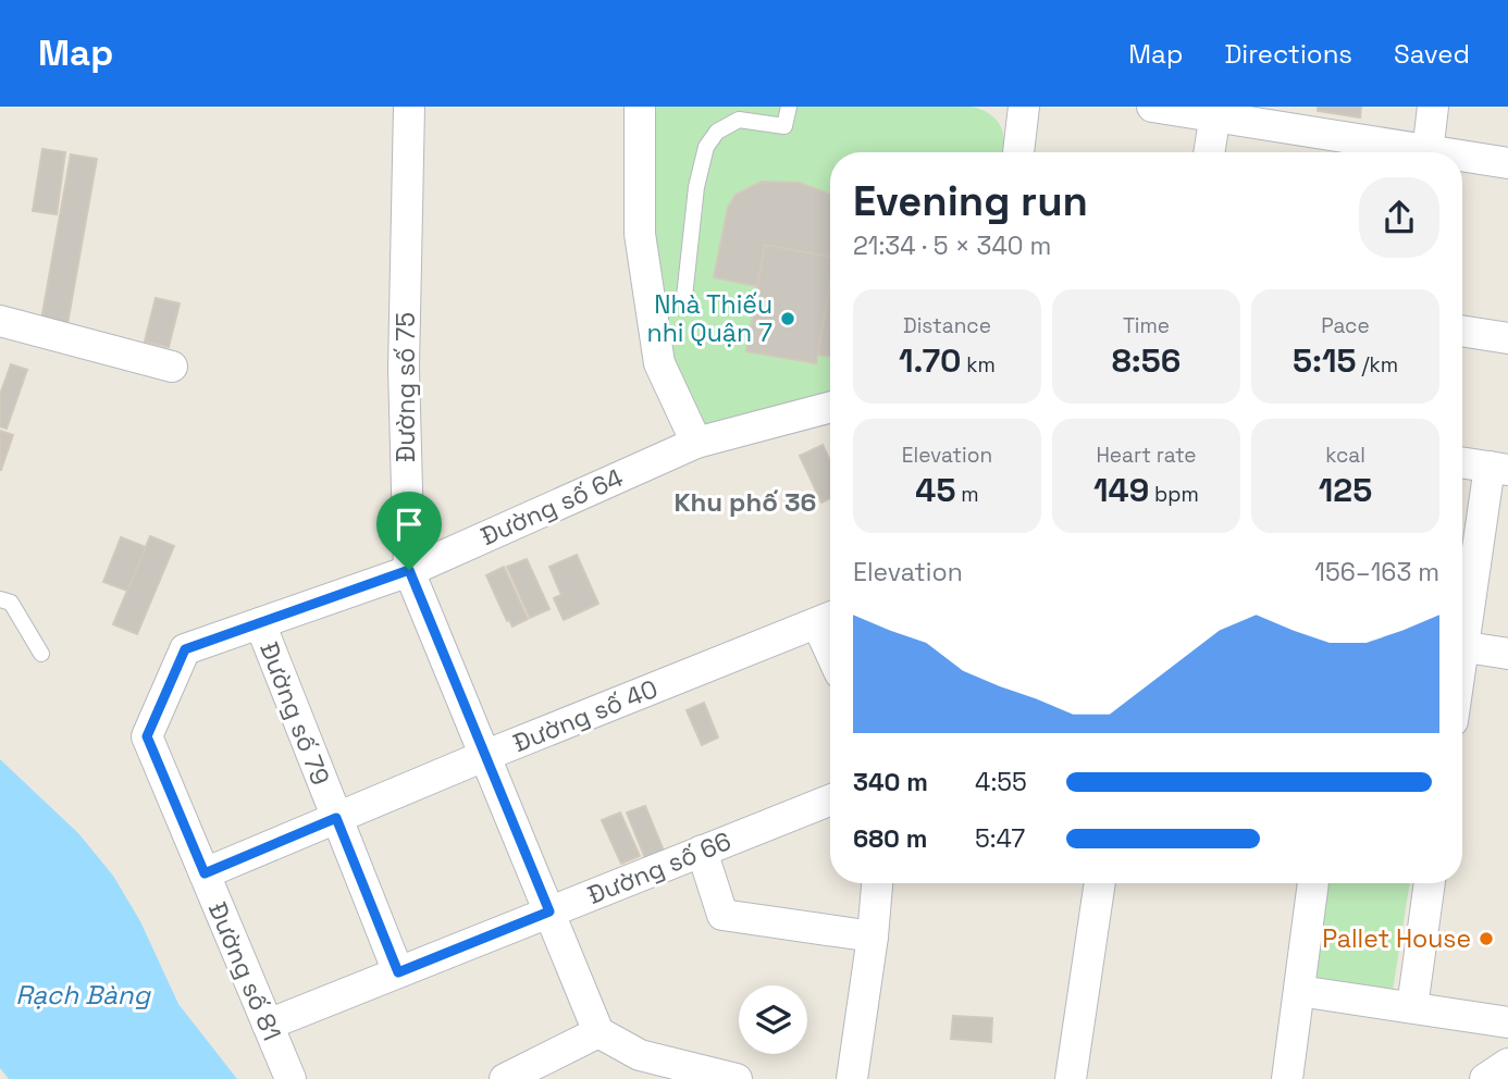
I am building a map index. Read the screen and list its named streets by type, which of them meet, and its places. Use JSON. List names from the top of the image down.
{
  "streets": {
    "street": [
      "Đường số 75",
      "Đường số 64",
      "Đường số 79",
      "Đường số 40",
      "Đường số 66",
      "Đường số 81"
    ]
  },
  "crossings": [
    ["Đường số 75", "Đường số 64"],
    ["Đường số 75", "Đường số 40"],
    ["Đường số 75", "Đường số 66"],
    ["Đường số 64", "Đường số 79"],
    ["Đường số 64", "Đường số 81"],
    ["Đường số 79", "Đường số 40"],
    ["Đường số 79", "Đường số 66"],
    ["Đường số 40", "Đường số 81"],
    ["Đường số 66", "Đường số 81"]
  ],
  "districts": ["Khu phố 36"],
  "water": ["Rạch Bàng"],
  "places": ["Nhà Thiếu nhi Quận 7", "Pallet House"],
  "page": {
    "header": "Map",
    "nav": ["Map", "Directions", "Saved"],
    "heading": ["Evening run", "21:34 · 5 × 340 m"],
    "stats": [
      ["Distance", "1.70 km"],
      ["Time", "8:56"],
      ["Pace", "5:15 /km"],
      ["Elevation", "45 m"],
      ["Heart rate", "149 bpm"],
      ["kcal", "125"]
    ],
    "chart": ["Elevation", "156–163 m"],
    "list": [
      {
        "name": "340 m",
        "note": "4:55"
      },
      {
        "name": "680 m",
        "note": "5:47"
      }
    ]
  }
}
